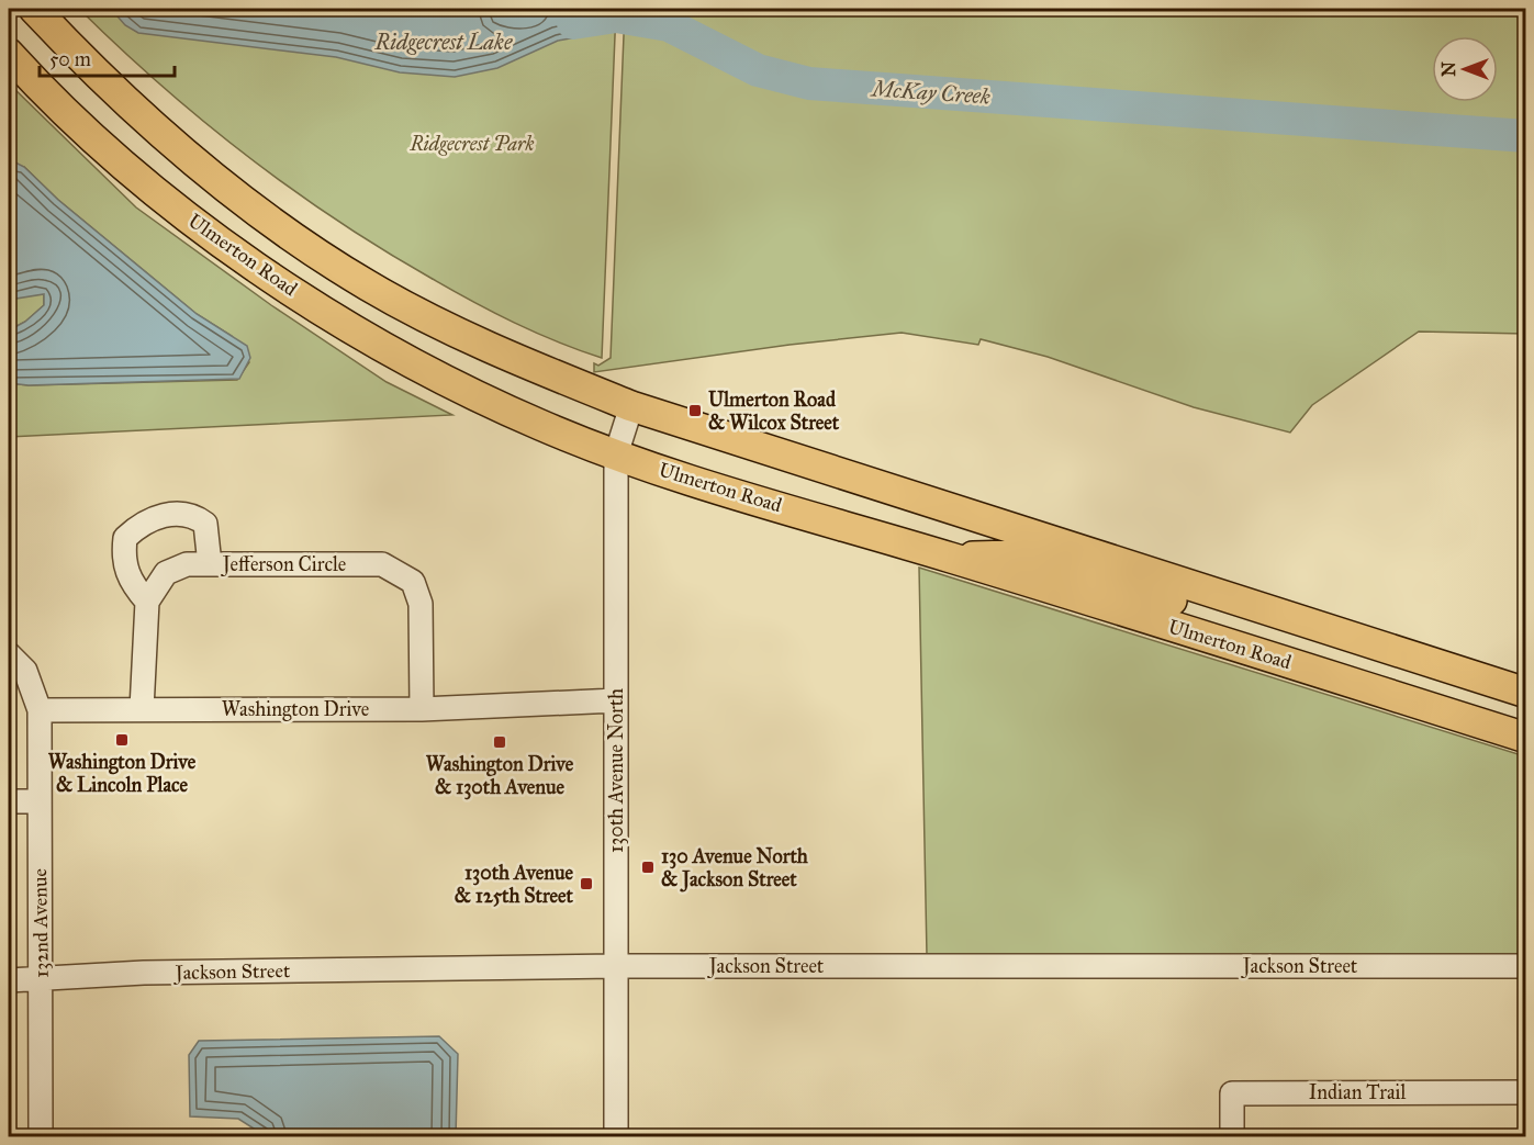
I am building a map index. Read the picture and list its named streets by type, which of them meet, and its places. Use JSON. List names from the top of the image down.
{
  "streets": {
    "main road": ["Ulmerton Road"],
    "street": [
      "Jefferson Circle",
      "Washington Drive",
      "130th Avenue North",
      "132nd Avenue",
      "Jackson Street",
      "Indian Trail"
    ]
  },
  "crossings": [
    ["Ulmerton Road", "130th Avenue North"],
    ["Jefferson Circle", "Washington Drive"],
    ["Washington Drive", "130th Avenue North"],
    ["Washington Drive", "132nd Avenue"],
    ["130th Avenue North", "Jackson Street"],
    ["132nd Avenue", "Jackson Street"]
  ],
  "water": ["Ridgecrest Lake", "McKay Creek"],
  "parks": ["Ridgecrest Park"],
  "places": {
    "transit": [
      "Ulmerton Road & Wilcox Street",
      "Washington Drive & Lincoln Place",
      "Washington Drive & 130th Avenue",
      "130 Avenue North & Jackson Street",
      "130th Avenue & 125th Street"
    ]
  },
  "scale_bar": "50 m",
  "north": "left"
}
